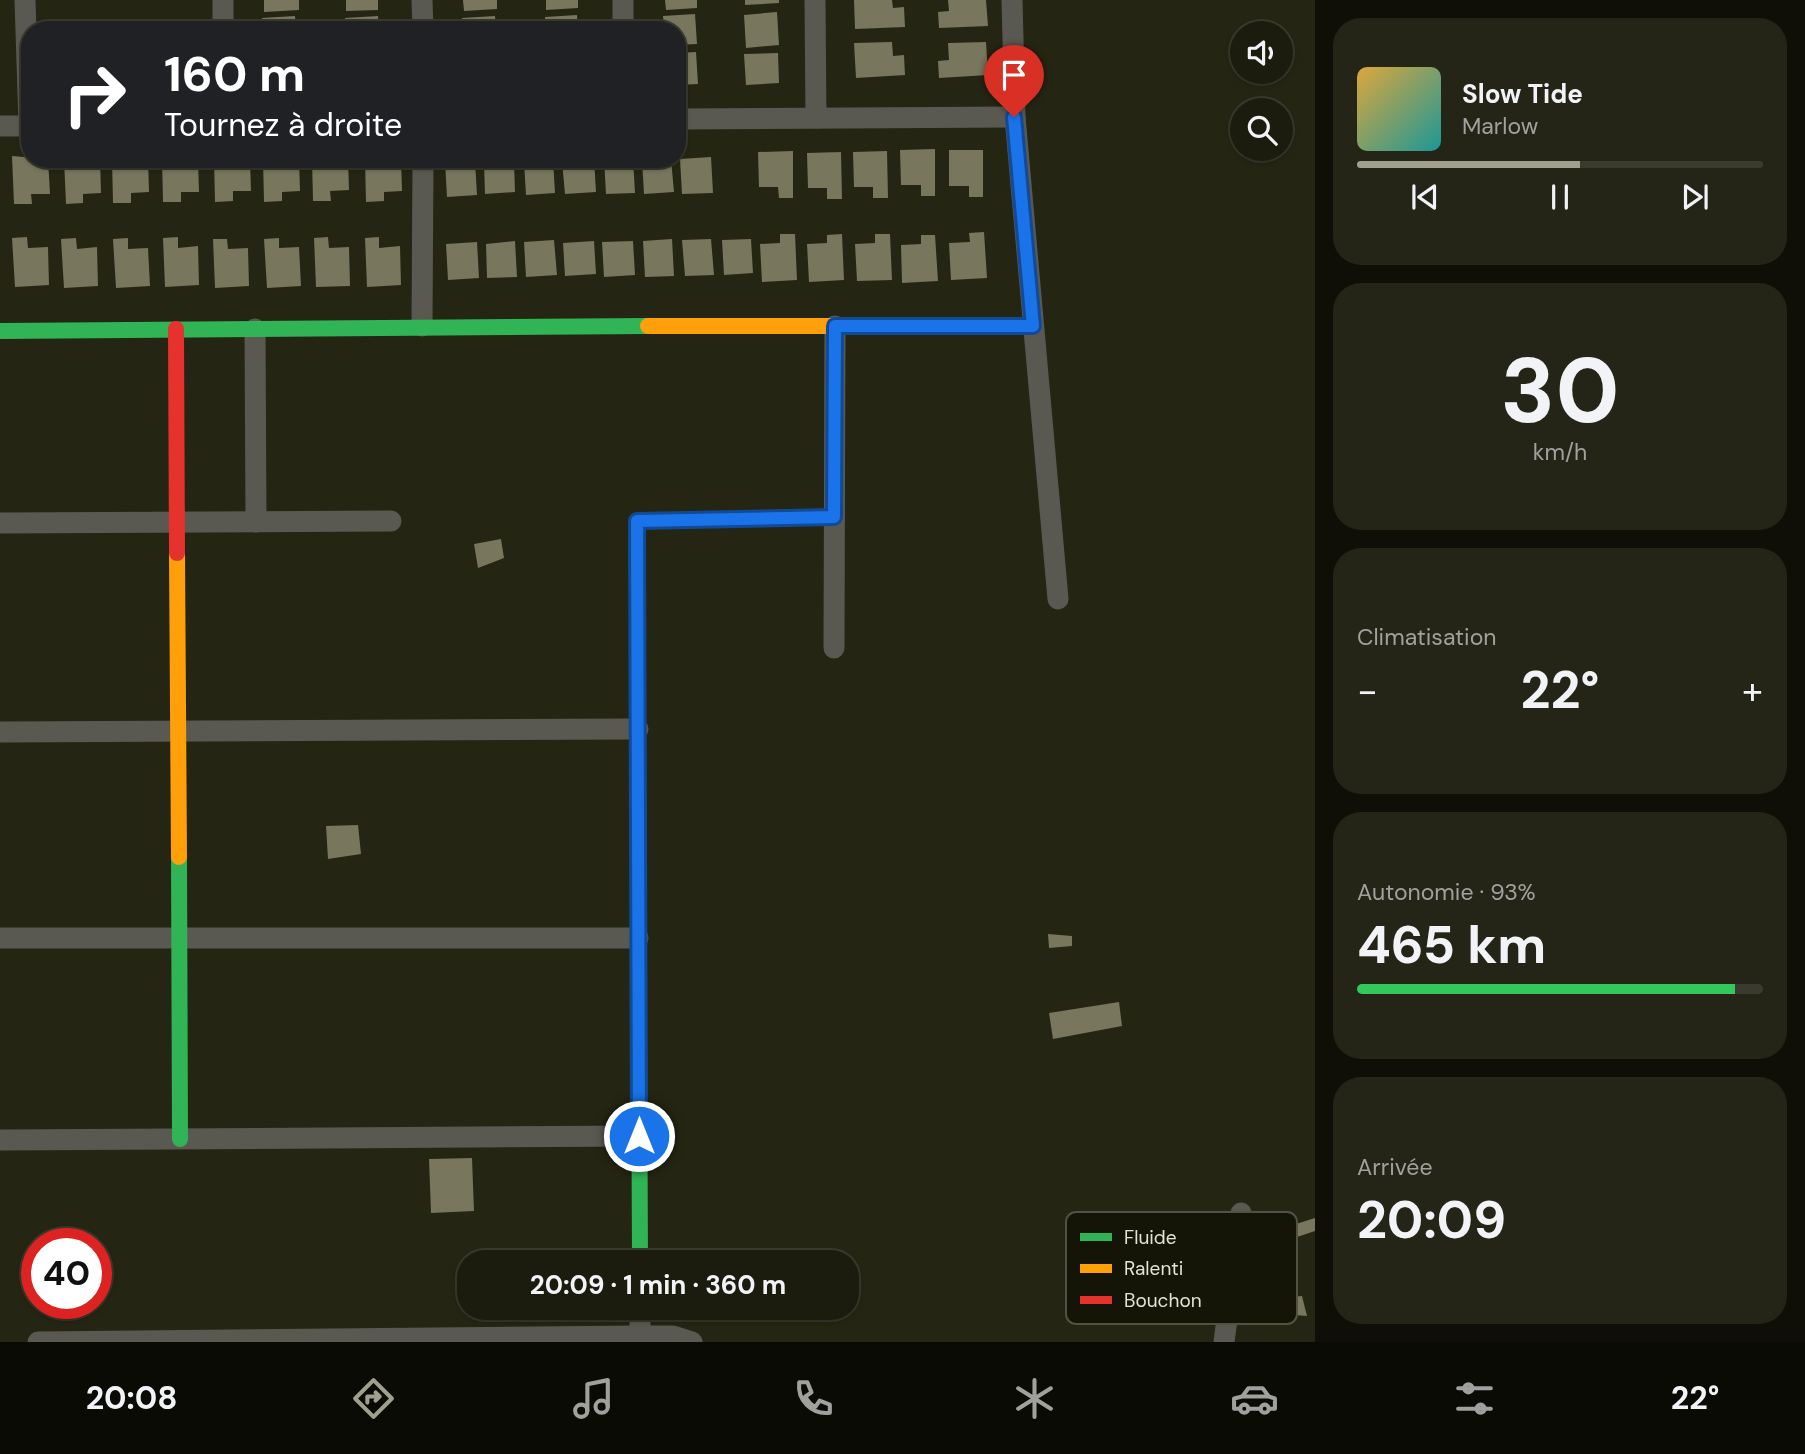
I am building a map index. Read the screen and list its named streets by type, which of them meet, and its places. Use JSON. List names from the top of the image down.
{
  "legend": ["Fluide", "Ralenti", "Bouchon"],
  "page": {
    "turn": ["160 m", "Tournez à droite"],
    "song": ["Slow Tide", "Marlow"],
    "tile": [
      ["30", "km/h"],
      "Climatisation",
      ["Autonomie · 93%", "465 km"],
      ["Arrivée", "20:09"]
    ],
    "heat": ["−", "22°", "+"],
    "limit": "40",
    "trip": "20:09 · 1 min · 360 m",
    "tabs": ["20:08", "22°"]
  }
}
